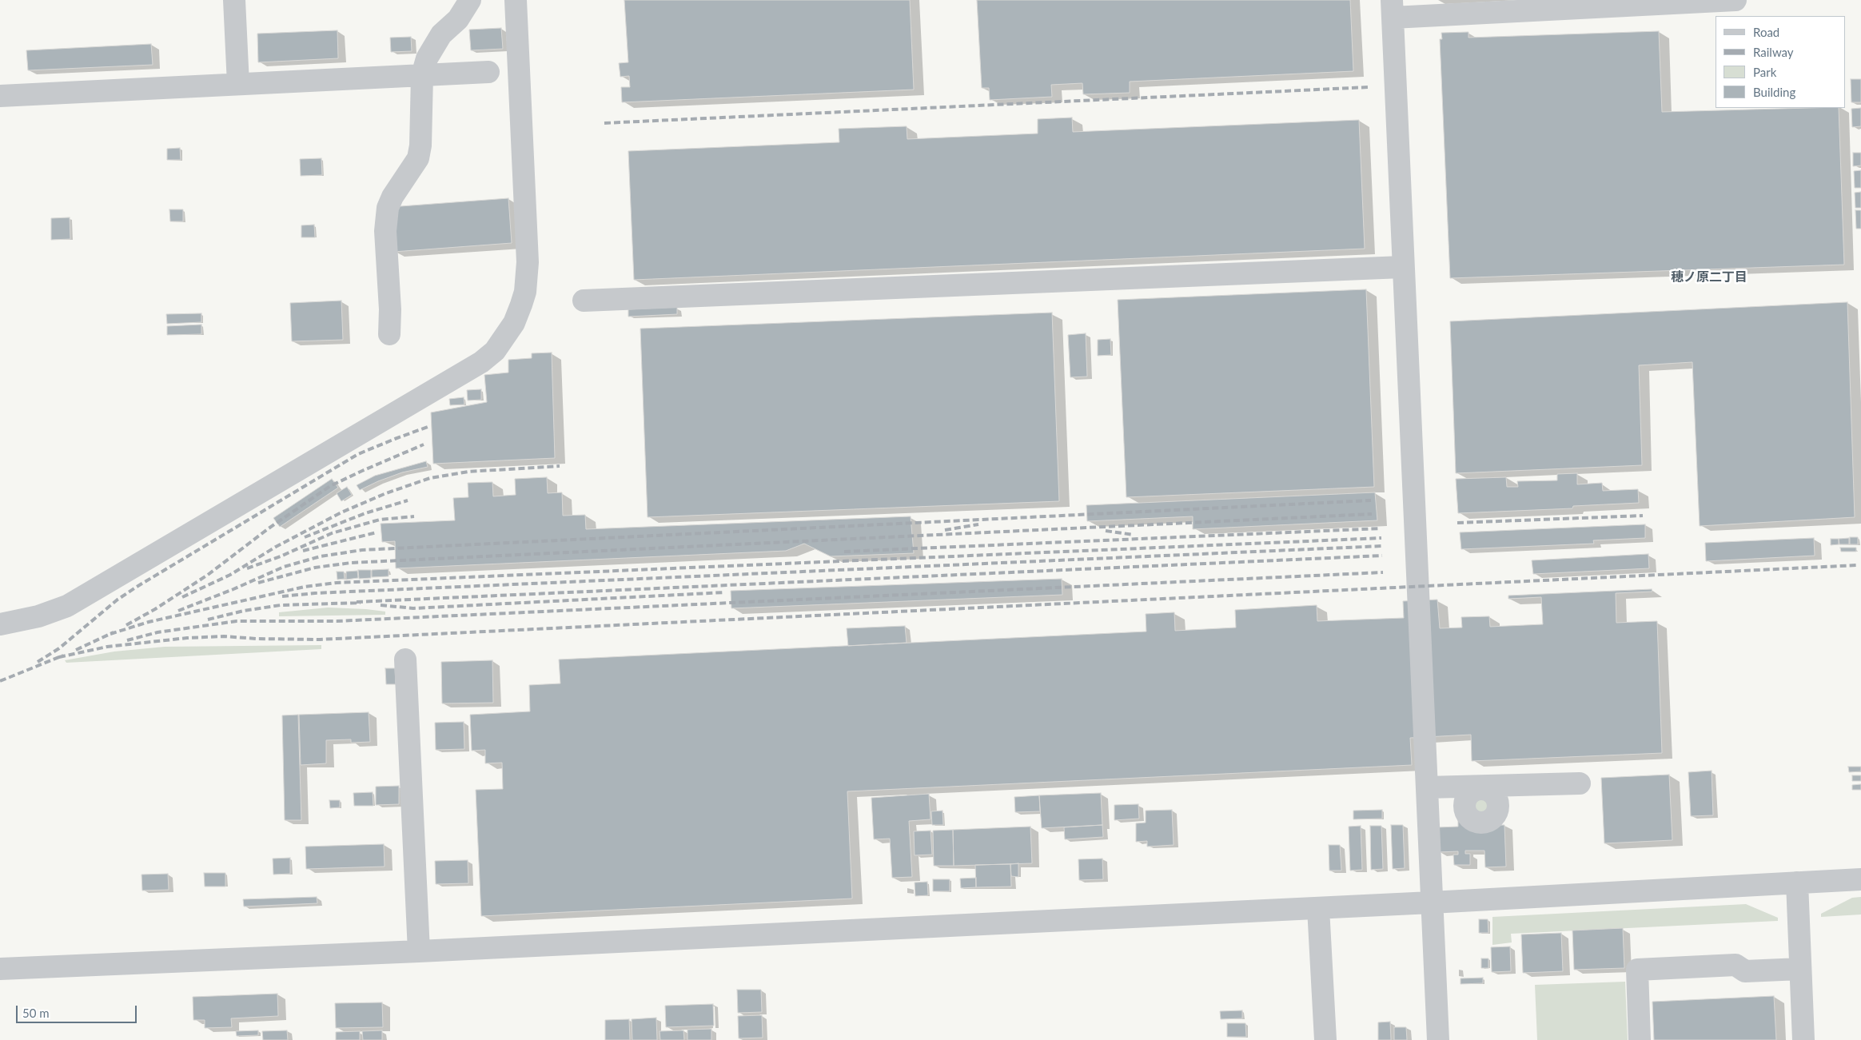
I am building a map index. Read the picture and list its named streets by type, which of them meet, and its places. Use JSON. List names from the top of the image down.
{
  "districts": ["穂ノ原二丁目"],
  "legend": [
    "Road",
    "Railway",
    "Park",
    "Building"
  ],
  "scale_bar": "50 m"
}
